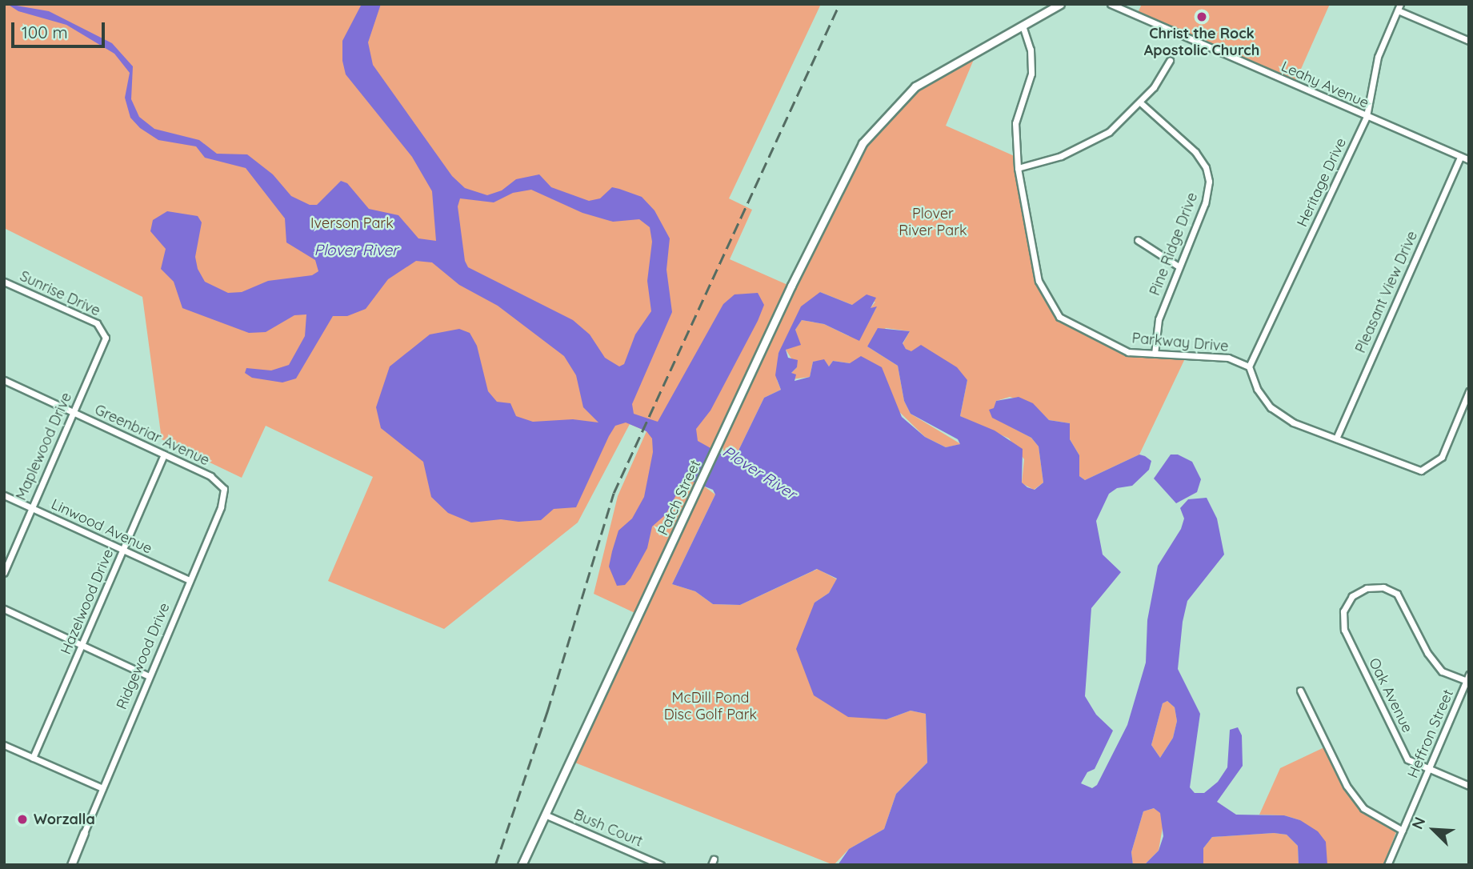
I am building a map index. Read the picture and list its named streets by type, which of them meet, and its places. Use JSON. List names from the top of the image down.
{
  "streets": {
    "street": [
      "Leahy Avenue",
      "Heritage Drive",
      "Pine Ridge Drive",
      "Pleasant View Drive",
      "Sunrise Drive",
      "Parkway Drive",
      "Greenbriar Avenue",
      "Maplewood Drive",
      "Patch Street",
      "Linwood Avenue",
      "Hazelwood Drive",
      "Ridgewood Drive",
      "Oak Avenue",
      "Heffron Street",
      "Bush Court"
    ]
  },
  "crossings": [
    ["Leahy Avenue", "Heritage Drive"],
    ["Leahy Avenue", "Pleasant View Drive"],
    ["Heritage Drive", "Parkway Drive"],
    ["Pine Ridge Drive", "Parkway Drive"],
    ["Sunrise Drive", "Maplewood Drive"],
    ["Parkway Drive", "Patch Street"],
    ["Greenbriar Avenue", "Maplewood Drive"],
    ["Greenbriar Avenue", "Hazelwood Drive"],
    ["Greenbriar Avenue", "Ridgewood Drive"],
    ["Maplewood Drive", "Linwood Avenue"],
    ["Patch Street", "Bush Court"],
    ["Linwood Avenue", "Hazelwood Drive"],
    ["Linwood Avenue", "Ridgewood Drive"],
    ["Oak Avenue", "Heffron Street"]
  ],
  "water": ["Plover River"],
  "parks": ["Plover River Park", "Iverson Park", "McDill Pond Disc Golf Park"],
  "places": ["Christ the Rock Apostolic Church", "Worzalla"],
  "scale_bar": "100 m",
  "north": "top left"
}
